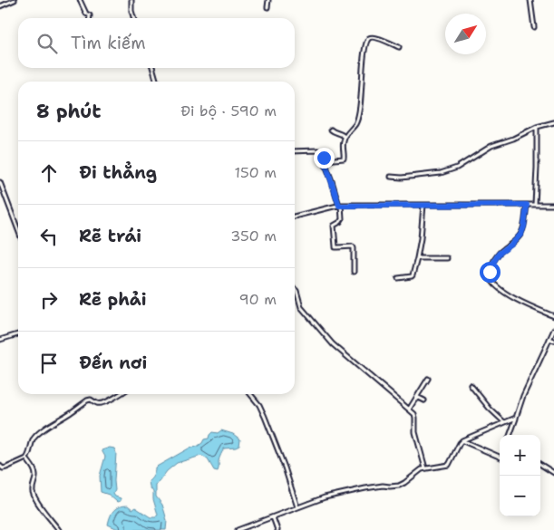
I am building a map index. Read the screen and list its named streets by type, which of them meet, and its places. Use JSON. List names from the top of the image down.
{
  "north": "top right",
  "page": {
    "search": "Tìm kiếm",
    "heading": ["8 phút", "Đi bộ · 590 m"],
    "list": [
      ["Đi thẳng", "150 m"],
      ["Rẽ trái", "350 m"],
      ["Rẽ phải", "90 m"],
      "Đến nơi"
    ],
    "map_buttons": ["+", "−"]
  }
}
